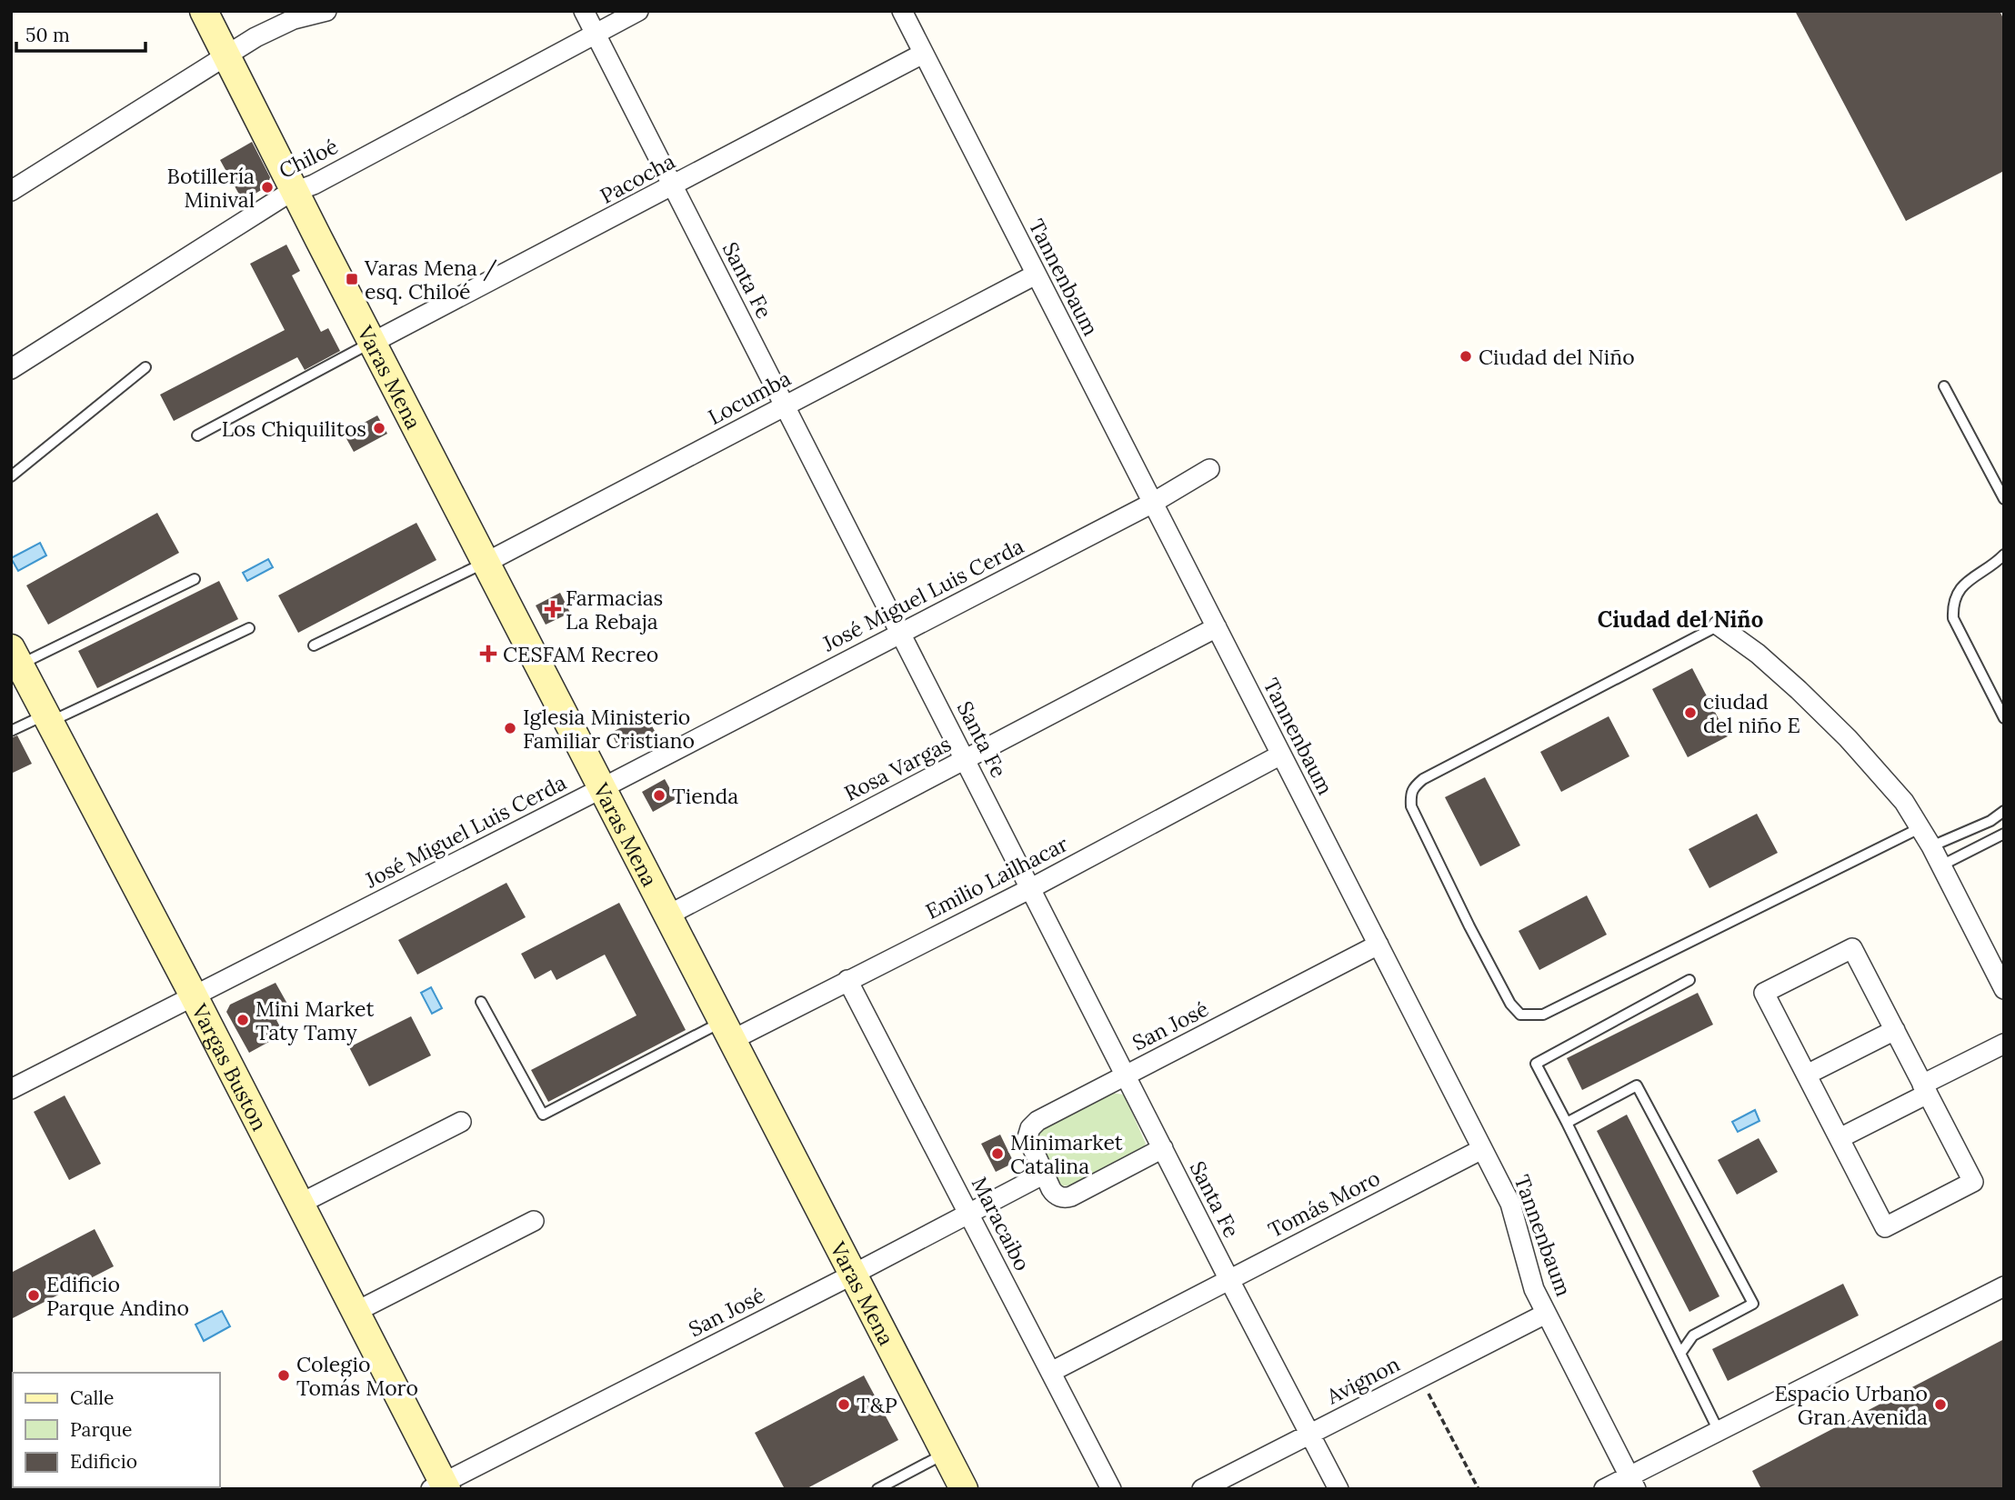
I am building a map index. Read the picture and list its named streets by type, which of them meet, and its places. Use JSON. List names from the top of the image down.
{
  "streets": {
    "street": [
      "Chiloé",
      "Pacocha",
      "Tannenbaum",
      "Santa Fe",
      "Varas Mena",
      "Locumba",
      "José Miguel Luis Cerda",
      "Rosa Vargas",
      "Emilio Lailhacar",
      "San José",
      "Vargas Buston",
      "Tomás Moro",
      "Maracaibo",
      "Avignon"
    ]
  },
  "crossings": [
    ["Chiloé", "Santa Fe"],
    ["Chiloé", "Varas Mena"],
    ["Pacocha", "Tannenbaum"],
    ["Pacocha", "Santa Fe"],
    ["Pacocha", "Varas Mena"],
    ["Tannenbaum", "Locumba"],
    ["Tannenbaum", "José Miguel Luis Cerda"],
    ["Tannenbaum", "Rosa Vargas"],
    ["Tannenbaum", "Emilio Lailhacar"],
    ["Tannenbaum", "San José"],
    ["Tannenbaum", "Tomás Moro"],
    ["Tannenbaum", "Avignon"],
    ["Santa Fe", "Locumba"],
    ["Santa Fe", "José Miguel Luis Cerda"],
    ["Santa Fe", "Rosa Vargas"],
    ["Santa Fe", "Emilio Lailhacar"],
    ["Santa Fe", "San José"],
    ["Santa Fe", "Tomás Moro"],
    ["Santa Fe", "Avignon"],
    ["Varas Mena", "Locumba"],
    ["Varas Mena", "José Miguel Luis Cerda"],
    ["Varas Mena", "Rosa Vargas"],
    ["Varas Mena", "Emilio Lailhacar"],
    ["Varas Mena", "San José"],
    ["José Miguel Luis Cerda", "Vargas Buston"],
    ["Emilio Lailhacar", "Maracaibo"],
    ["San José", "Vargas Buston"],
    ["San José", "Maracaibo"],
    ["Tomás Moro", "Maracaibo"]
  ],
  "districts": ["Ciudad del Niño"],
  "places": {
    "other": [
      "Botillería Minival",
      "Ciudad del Niño",
      "Los Chiquilitos",
      "ciudad del niño E",
      "Iglesia Ministerio Familiar Cristiano",
      "Tienda",
      "Mini Market Taty Tamy",
      "Minimarket Catalina",
      "Edificio Parque Andino",
      "Colegio Tomás Moro",
      "T&P",
      "Espacio Urbano Gran Avenida"
    ],
    "transit": ["Varas Mena / esq. Chiloé"],
    "health": ["Farmacias La Rebaja", "CESFAM Recreo"]
  },
  "legend": ["Calle", "Parque", "Edificio"],
  "scale_bar": "50 m"
}
